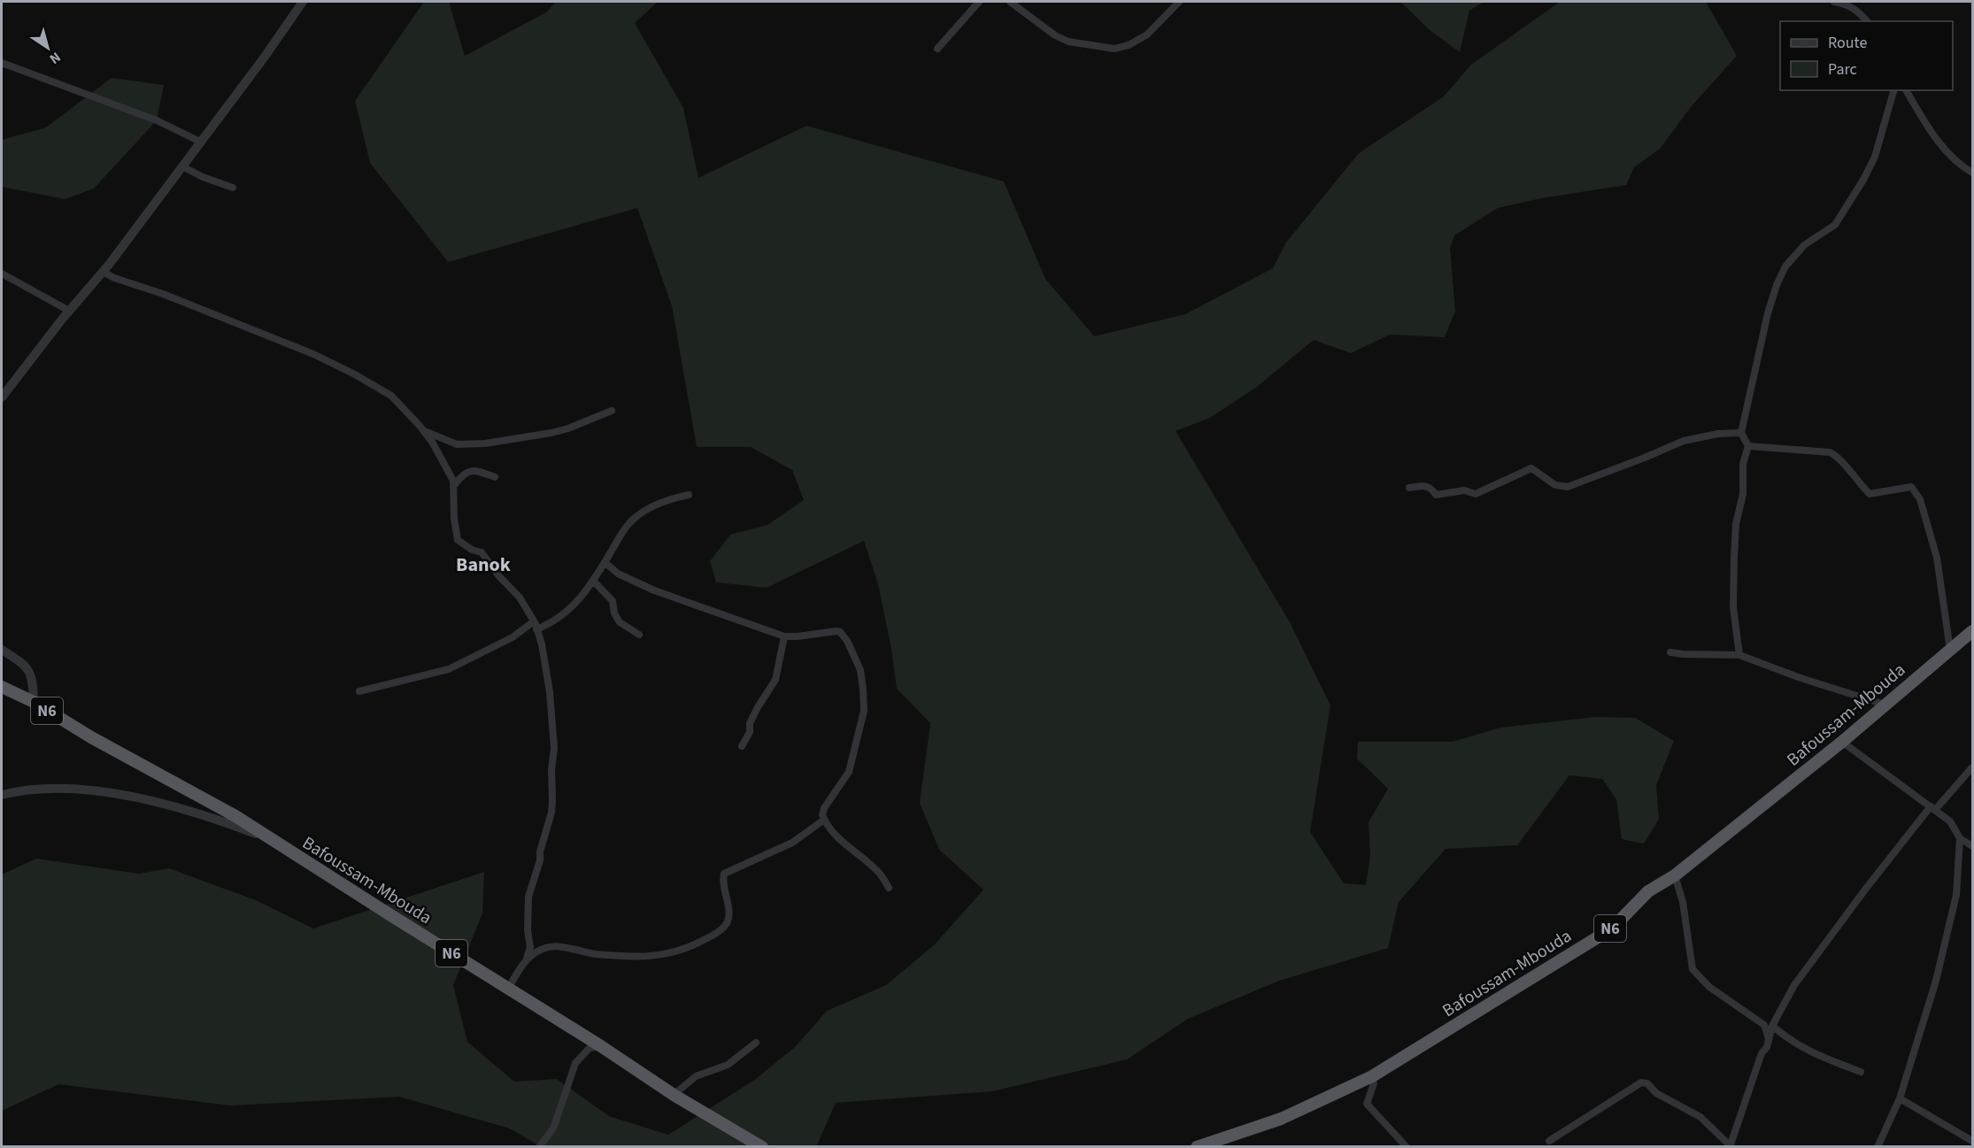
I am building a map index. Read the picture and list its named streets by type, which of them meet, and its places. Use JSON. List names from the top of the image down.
{
  "streets": {
    "highway": ["N6", "Bafoussam-Mbouda"]
  },
  "districts": ["Banok"],
  "legend": ["Route", "Parc"],
  "north": "bottom right"
}
